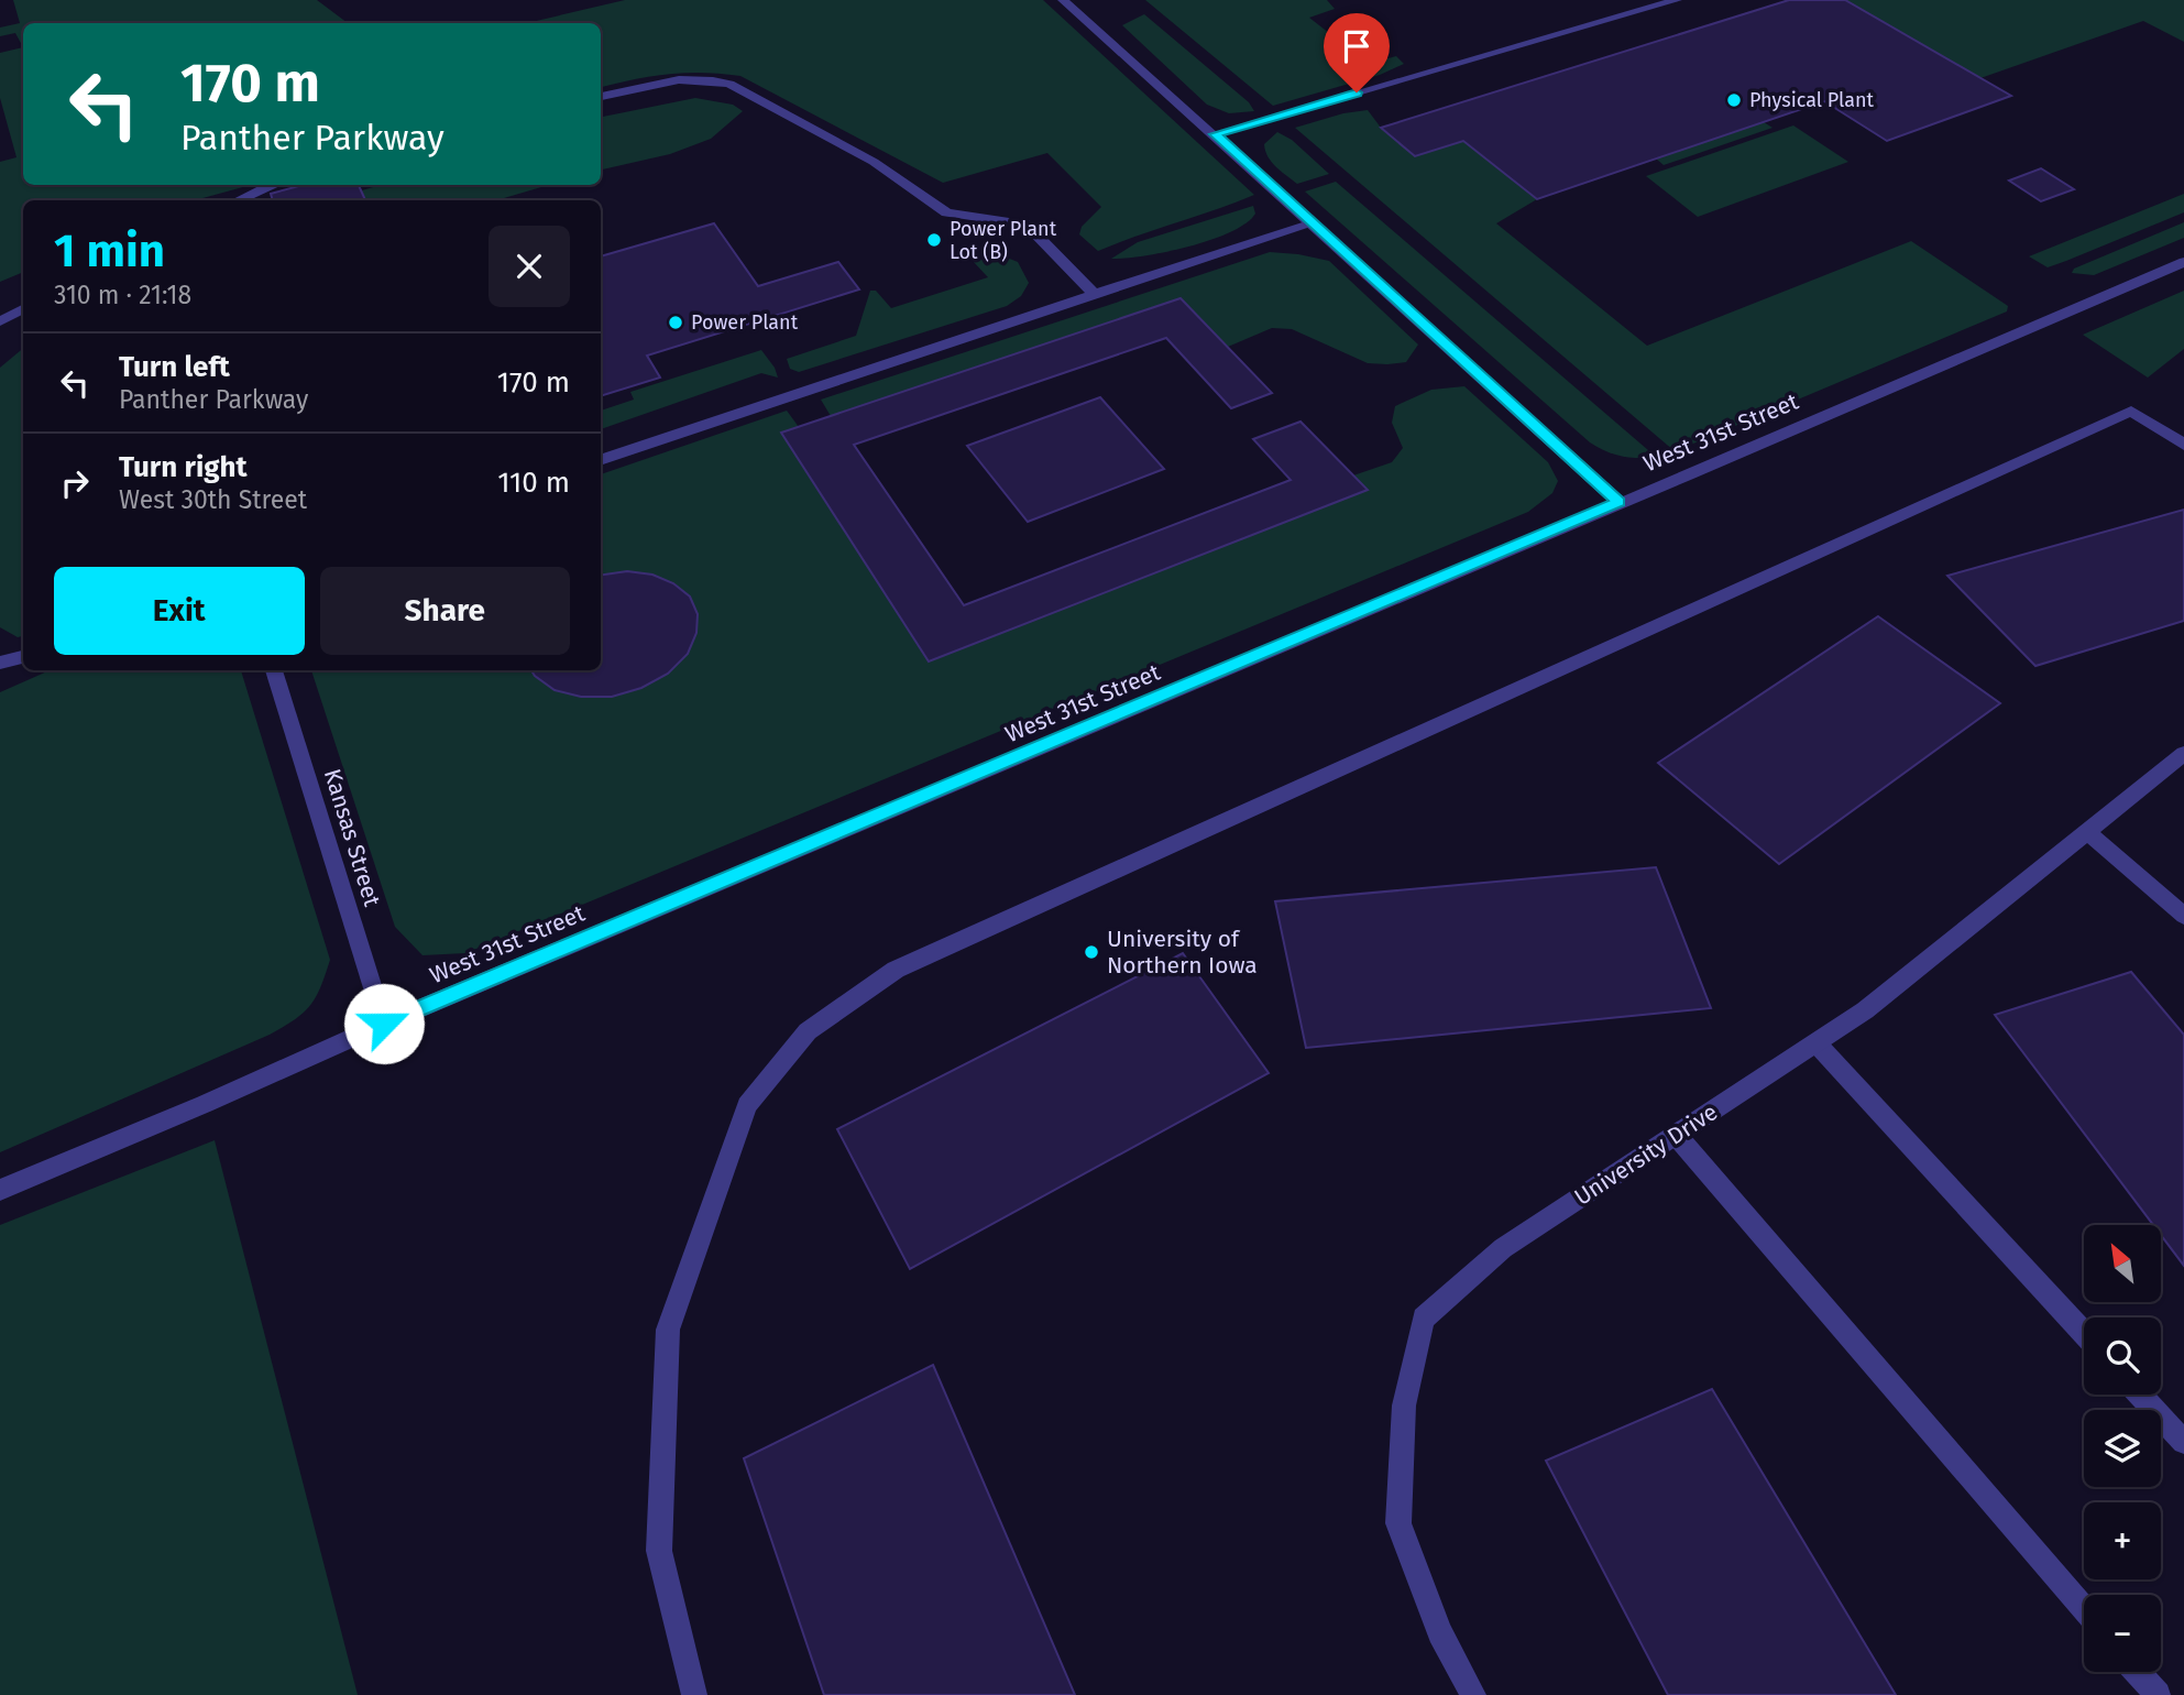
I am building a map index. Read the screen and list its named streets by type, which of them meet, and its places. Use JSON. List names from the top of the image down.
{
  "streets": {
    "street": ["West 31st Street", "Kansas Street", "University Drive"]
  },
  "crossings": [
    ["West 31st Street", "Kansas Street"]
  ],
  "places": [
    "Physical Plant",
    "Power Plant Lot (B)",
    "Power Plant",
    "University of Northern Iowa"
  ],
  "north": "top left",
  "page": {
    "turn": ["170 m", "Panther Parkway"],
    "heading": ["1 min", "310 m · 21:18"],
    "list": [
      {
        "name": "Turn left",
        "note": "Panther Parkway",
        "value": "170 m"
      },
      {
        "name": "Turn right",
        "note": "West 30th Street",
        "value": "110 m"
      }
    ],
    "buttons": ["Exit", "Share"],
    "map_buttons": ["+", "−"]
  }
}
